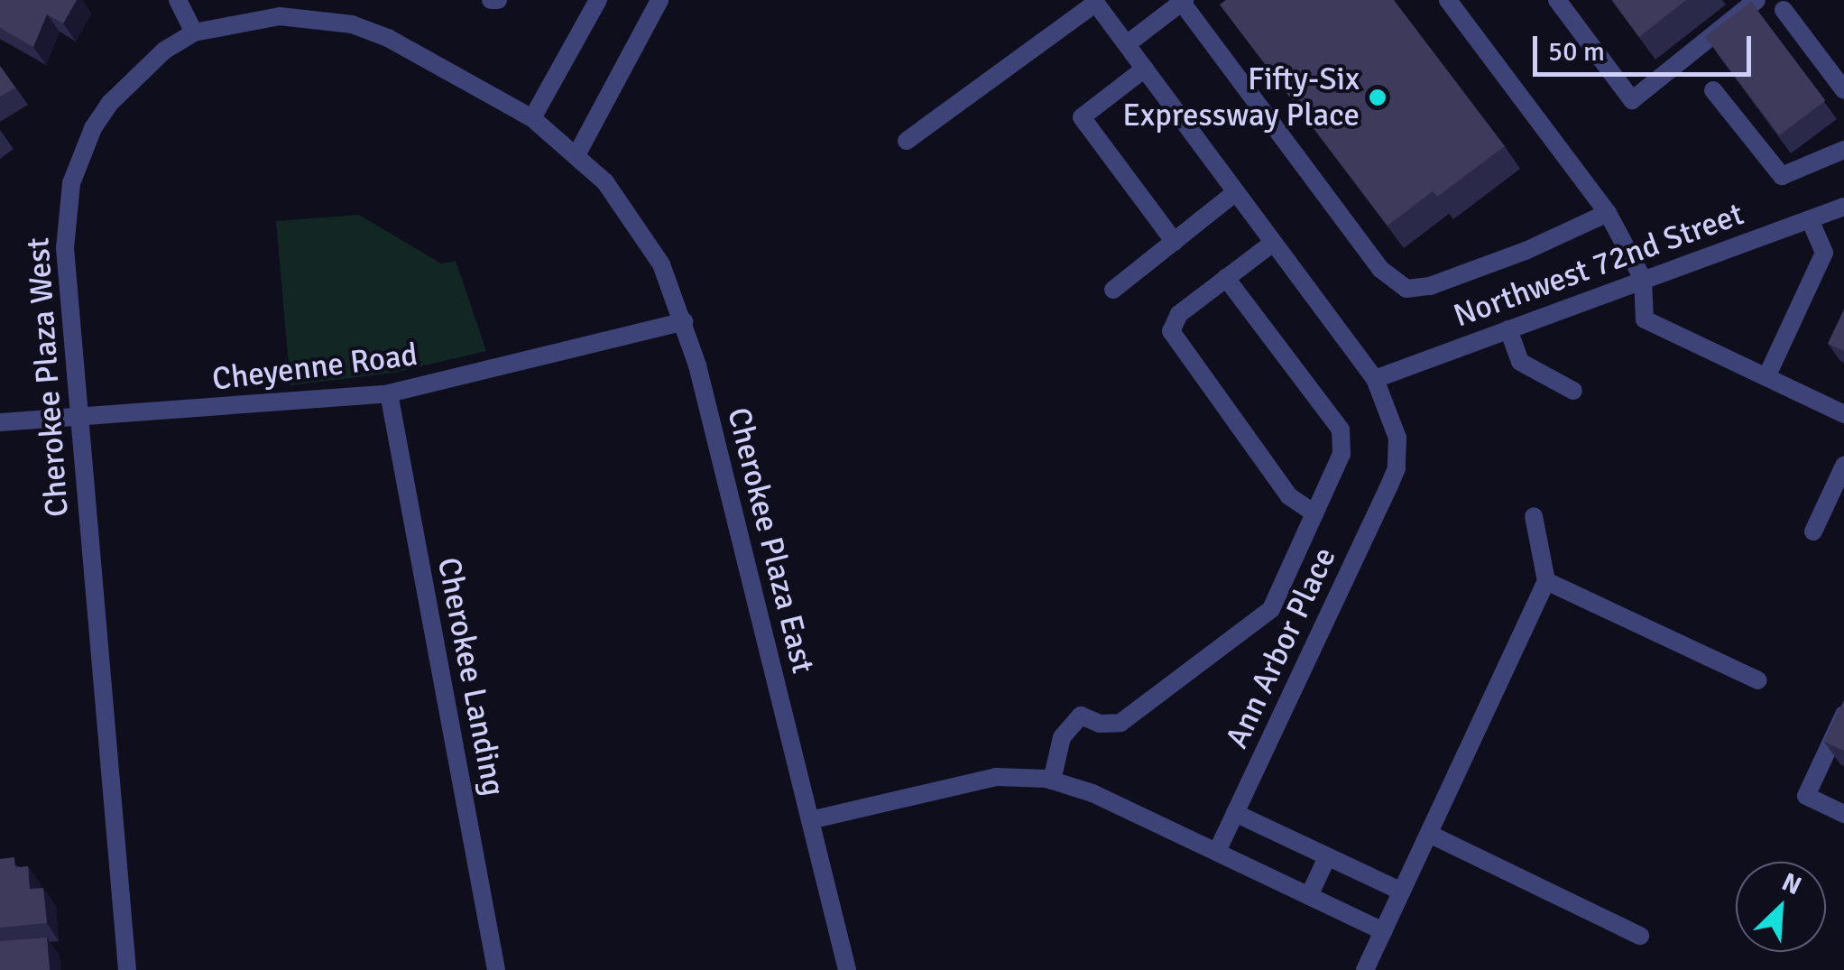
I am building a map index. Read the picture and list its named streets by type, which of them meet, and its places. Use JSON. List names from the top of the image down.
{
  "streets": {
    "street": [
      "Northwest 72nd Street",
      "Cheyenne Road",
      "Cherokee Plaza West",
      "Cherokee Plaza East",
      "Ann Arbor Place",
      "Cherokee Landing"
    ]
  },
  "crossings": [
    ["Northwest 72nd Street", "Ann Arbor Place"],
    ["Cheyenne Road", "Cherokee Plaza West"],
    ["Cheyenne Road", "Cherokee Plaza East"],
    ["Cheyenne Road", "Cherokee Landing"],
    ["Cherokee Plaza West", "Cherokee Plaza East"]
  ],
  "places": ["Fifty-Six Expressway Place"],
  "scale_bar": "50 m",
  "north": "top right"
}
